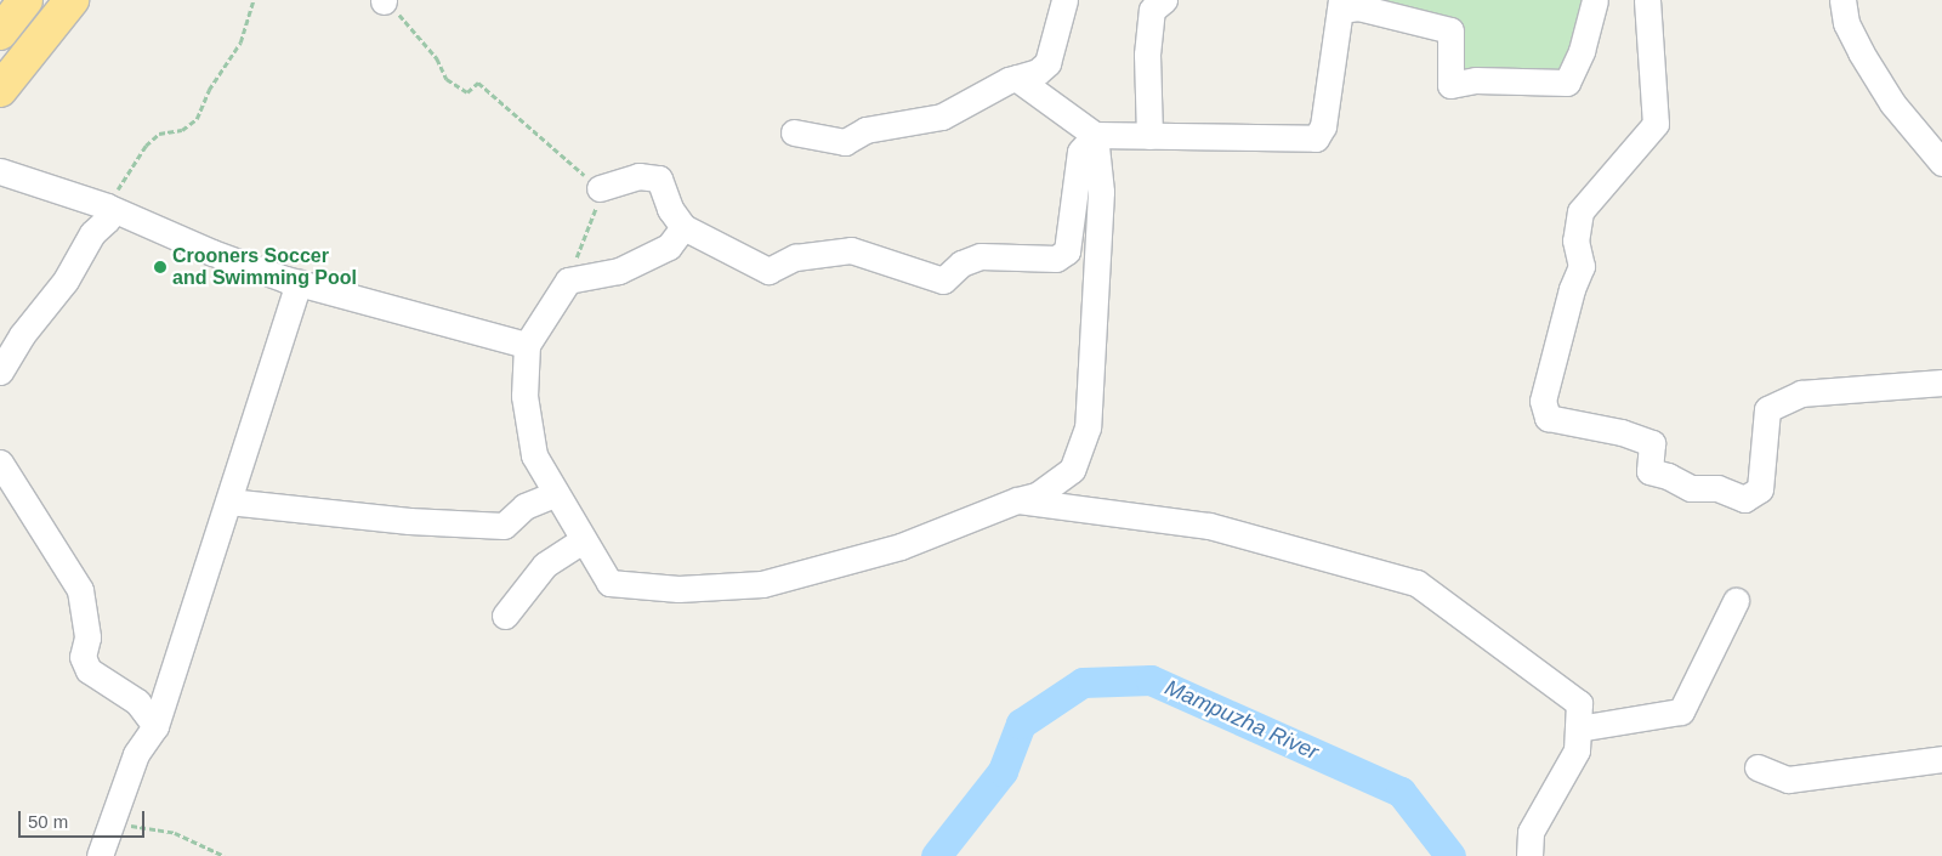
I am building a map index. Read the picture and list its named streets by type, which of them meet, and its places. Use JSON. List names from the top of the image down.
{
  "water": ["Mampuzha River"],
  "places": ["Crooners Soccer and Swimming Pool"],
  "scale_bar": "50 m"
}
